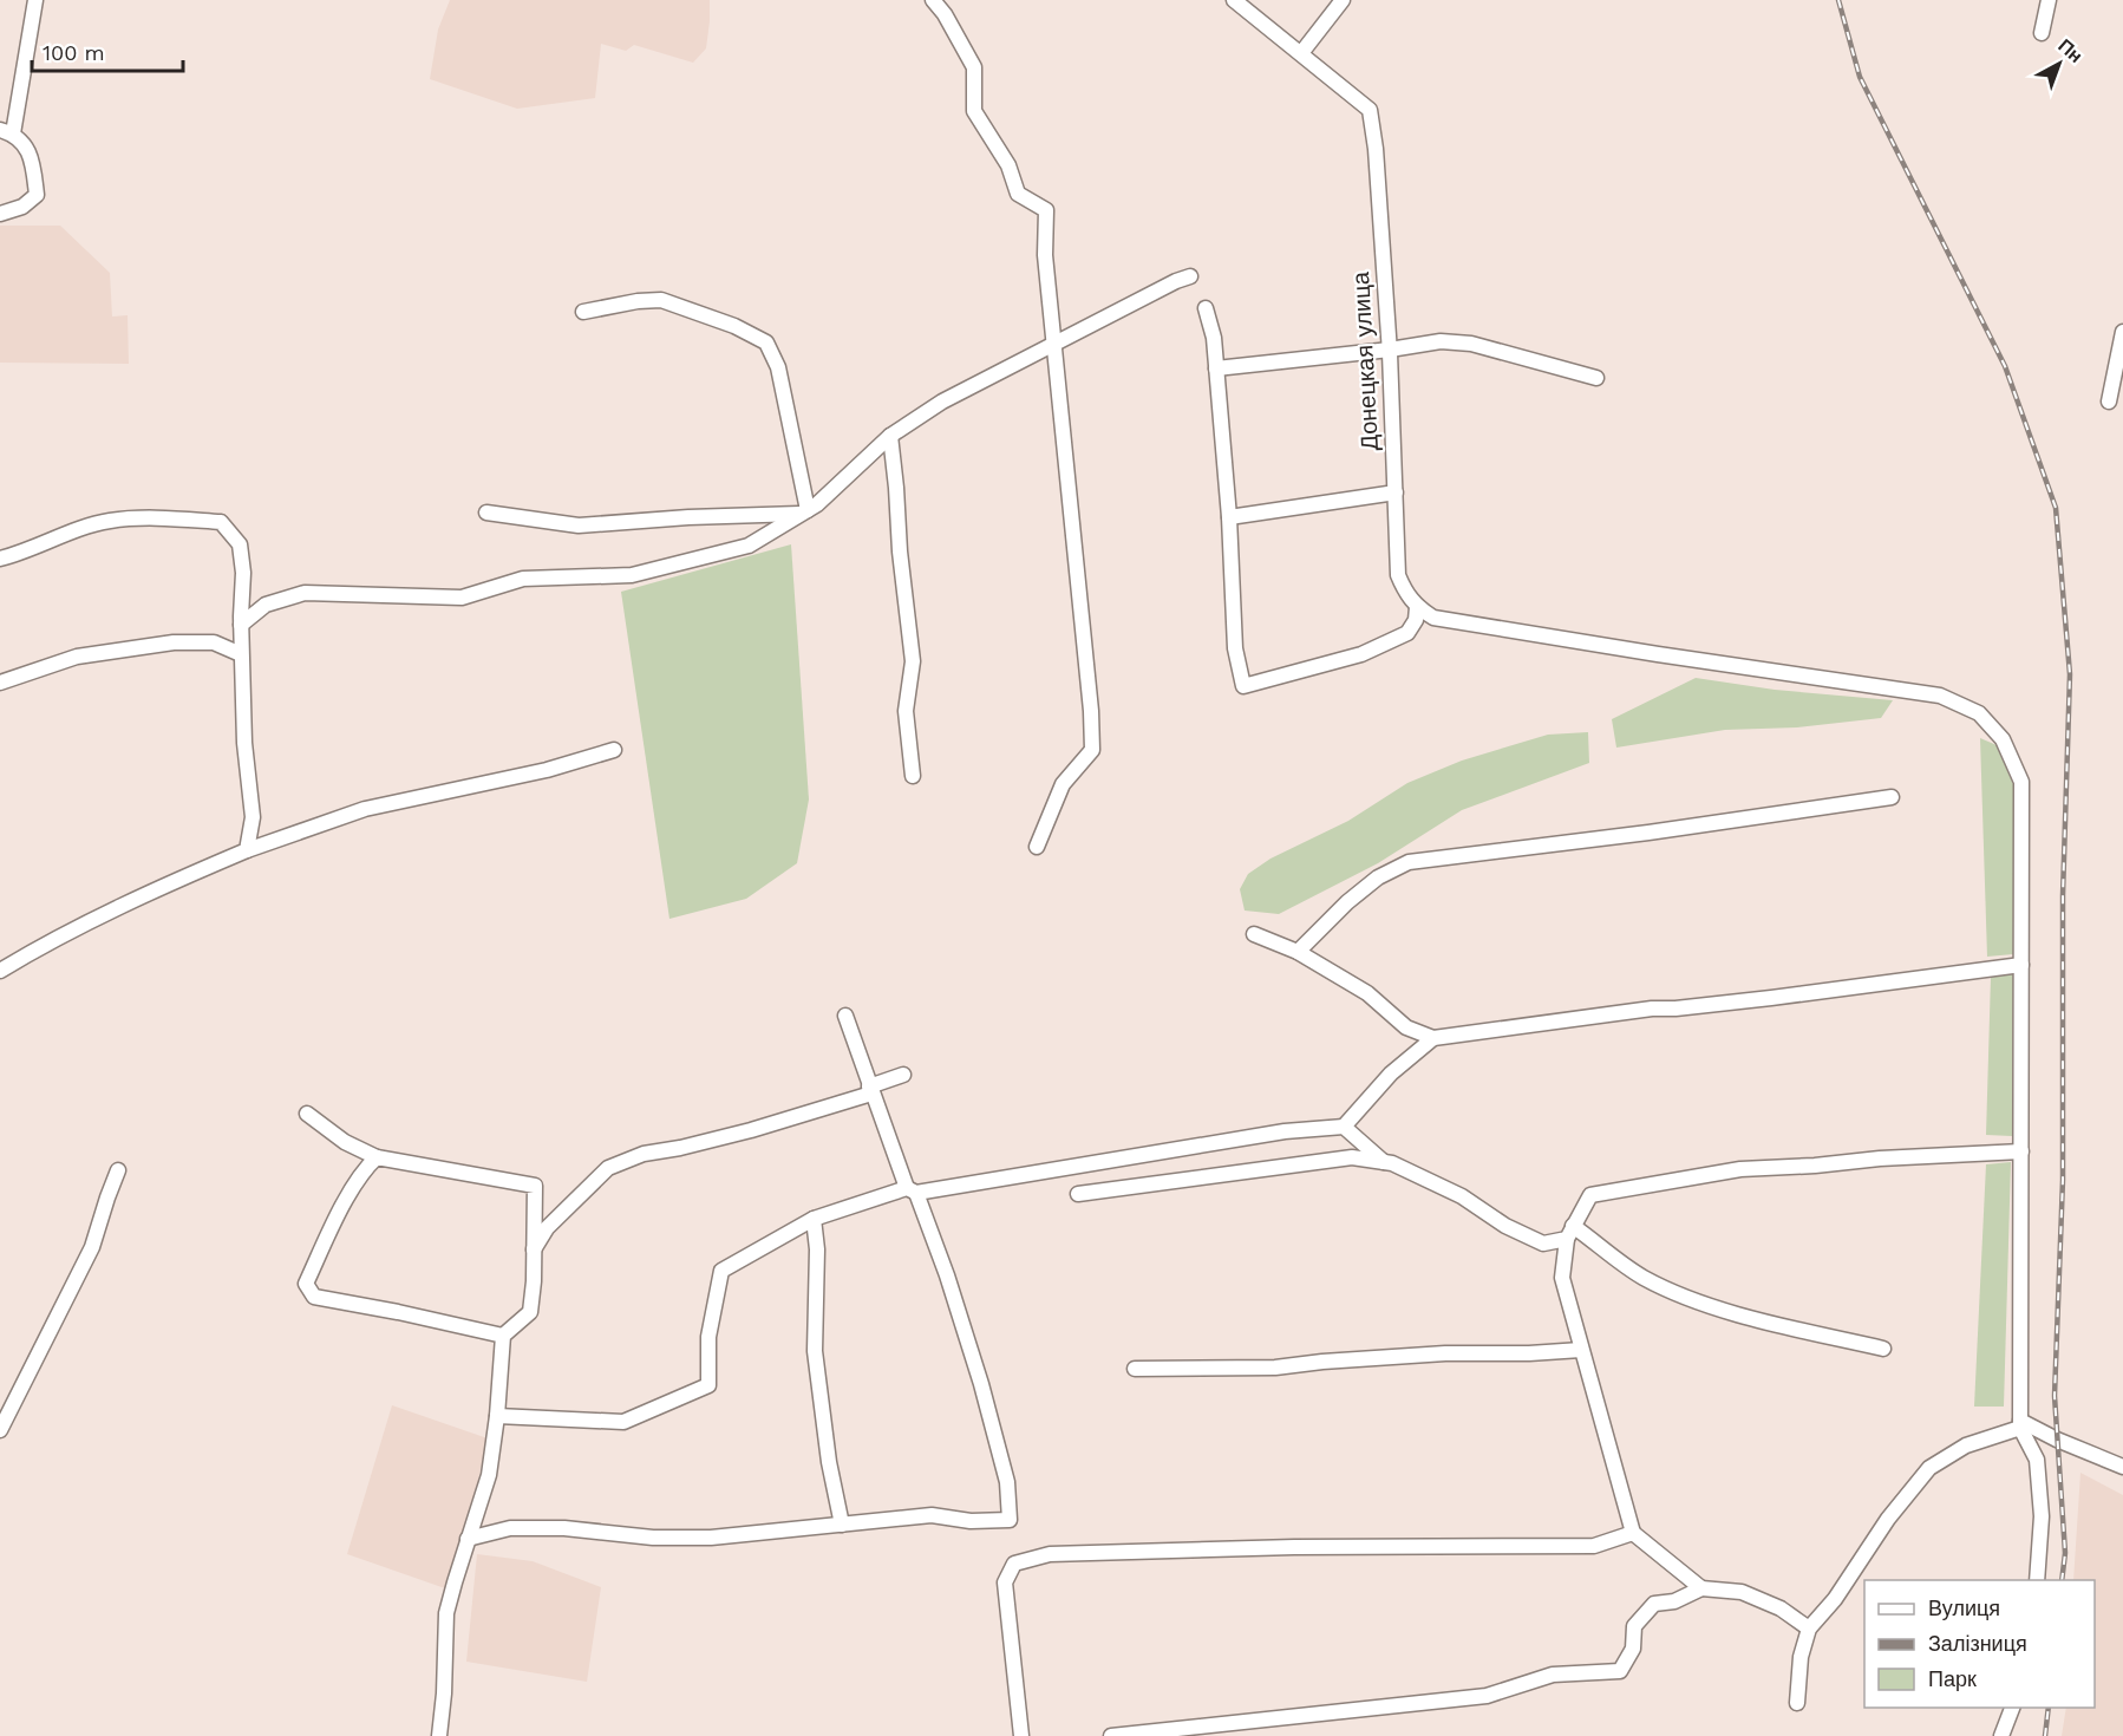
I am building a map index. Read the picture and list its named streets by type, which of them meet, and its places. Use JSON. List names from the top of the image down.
{
  "streets": {
    "street": ["Донецкая улица"]
  },
  "legend": ["Вулиця", "Залізниця", "Парк"],
  "scale_bar": "100 m",
  "north": "top right"
}
